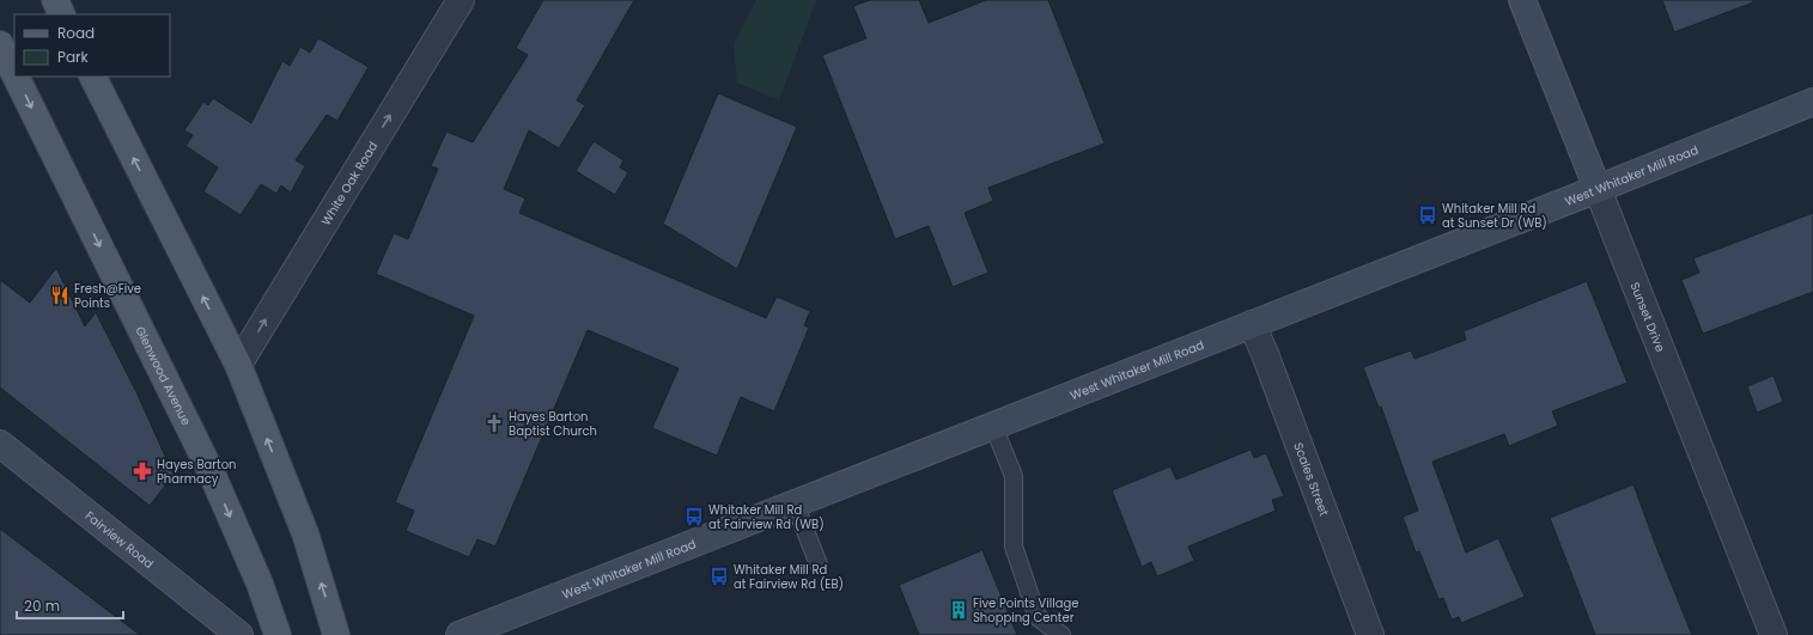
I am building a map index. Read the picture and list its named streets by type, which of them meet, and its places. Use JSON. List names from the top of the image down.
{
  "streets": {
    "main road": [
      "West Whitaker Mill Road",
      "Sunset Drive",
      "Glenwood Avenue",
      "Fairview Road"
    ],
    "street": ["White Oak Road", "Scales Street"]
  },
  "crossings": [
    ["West Whitaker Mill Road", "Sunset Drive"],
    ["West Whitaker Mill Road", "Scales Street"]
  ],
  "one_way": ["White Oak Road"],
  "places": {
    "bus stop": ["Whitaker Mill Rd at Sunset Dr (WB)", "Whitaker Mill Rd at Fairview Rd (WB)", "Whitaker Mill Rd at Fairview Rd (EB)"],
    "restaurant": ["Fresh@Five Points"],
    "church": ["Hayes Barton Baptist Church"],
    "pharmacy": ["Hayes Barton Pharmacy"],
    "building": ["Five Points Village Shopping Center"]
  },
  "legend": ["Road", "Park"],
  "scale_bar": "20 m"
}
